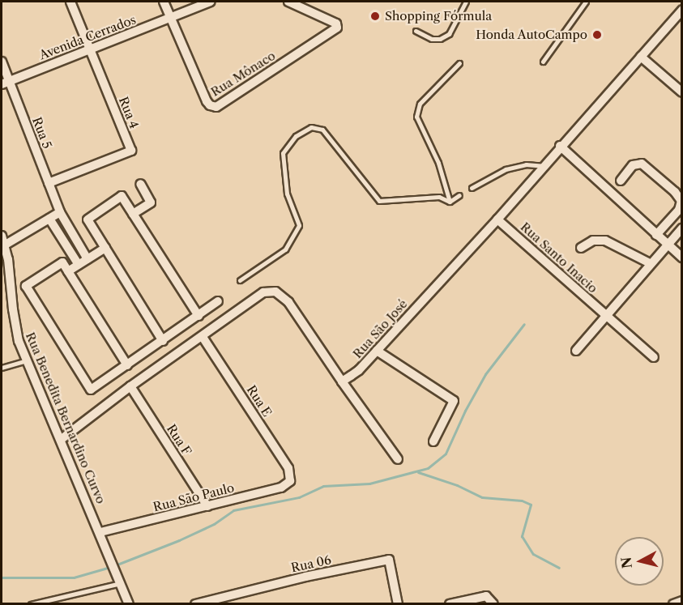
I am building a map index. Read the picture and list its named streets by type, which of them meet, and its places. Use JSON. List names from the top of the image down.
{
  "streets": {
    "street": [
      "Avenida Cerrados",
      "Rua Mônaco",
      "Rua 4",
      "Rua 5",
      "Rua Santo Inacio",
      "Rua São José",
      "Rua E",
      "Rua Benedita Bernardino Curvo",
      "Rua F",
      "Rua São Paulo",
      "Rua 06"
    ]
  },
  "crossings": [
    ["Avenida Cerrados", "Rua Mônaco"],
    ["Avenida Cerrados", "Rua 4"],
    ["Avenida Cerrados", "Rua 5"],
    ["Rua 4", "Rua 5"],
    ["Rua Santo Inacio", "Rua São José"],
    ["Rua E", "Rua São Paulo"],
    ["Rua Benedita Bernardino Curvo", "Rua São Paulo"],
    ["Rua F", "Rua São Paulo"]
  ],
  "places": ["Shopping Fórmula", "Honda AutoCampo"],
  "north": "left"
}
